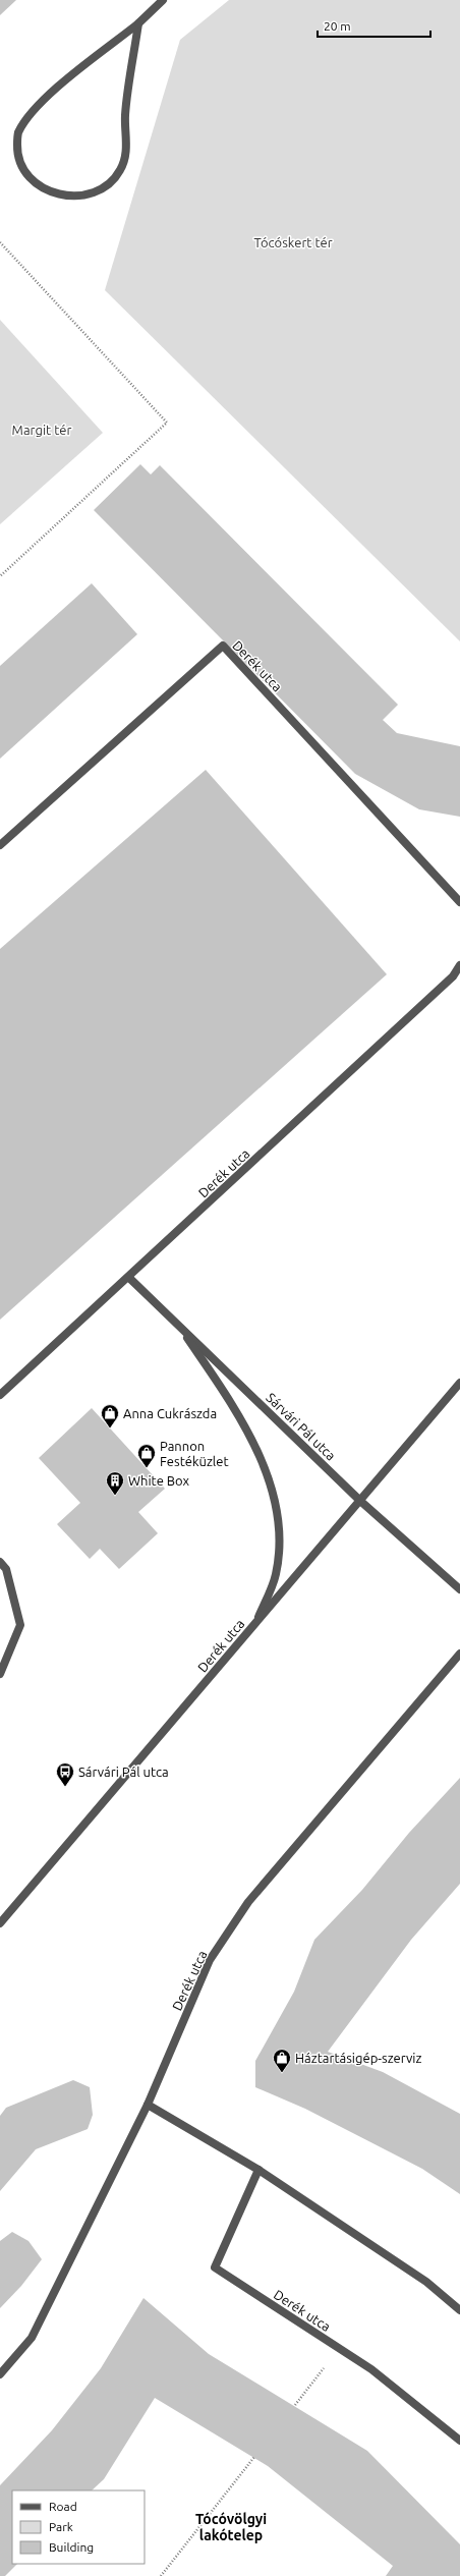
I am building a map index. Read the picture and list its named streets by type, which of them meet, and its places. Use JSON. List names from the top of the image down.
{
  "streets": {
    "street": ["Derék utca", "Sárvári Pál utca"]
  },
  "crossings": [
    ["Derék utca", "Sárvári Pál utca"]
  ],
  "districts": ["Tócóvölgyi lakótelep"],
  "parks": ["Tócóskert tér", "Margit tér"],
  "places": {
    "shop": ["Anna Cukrászda", "Pannon Festéküzlet", "Háztartásigép-szerviz"],
    "building": ["White Box"],
    "bus stop": ["Sárvári Pál utca"]
  },
  "legend": ["Road", "Park", "Building"],
  "scale_bar": "20 m"
}
